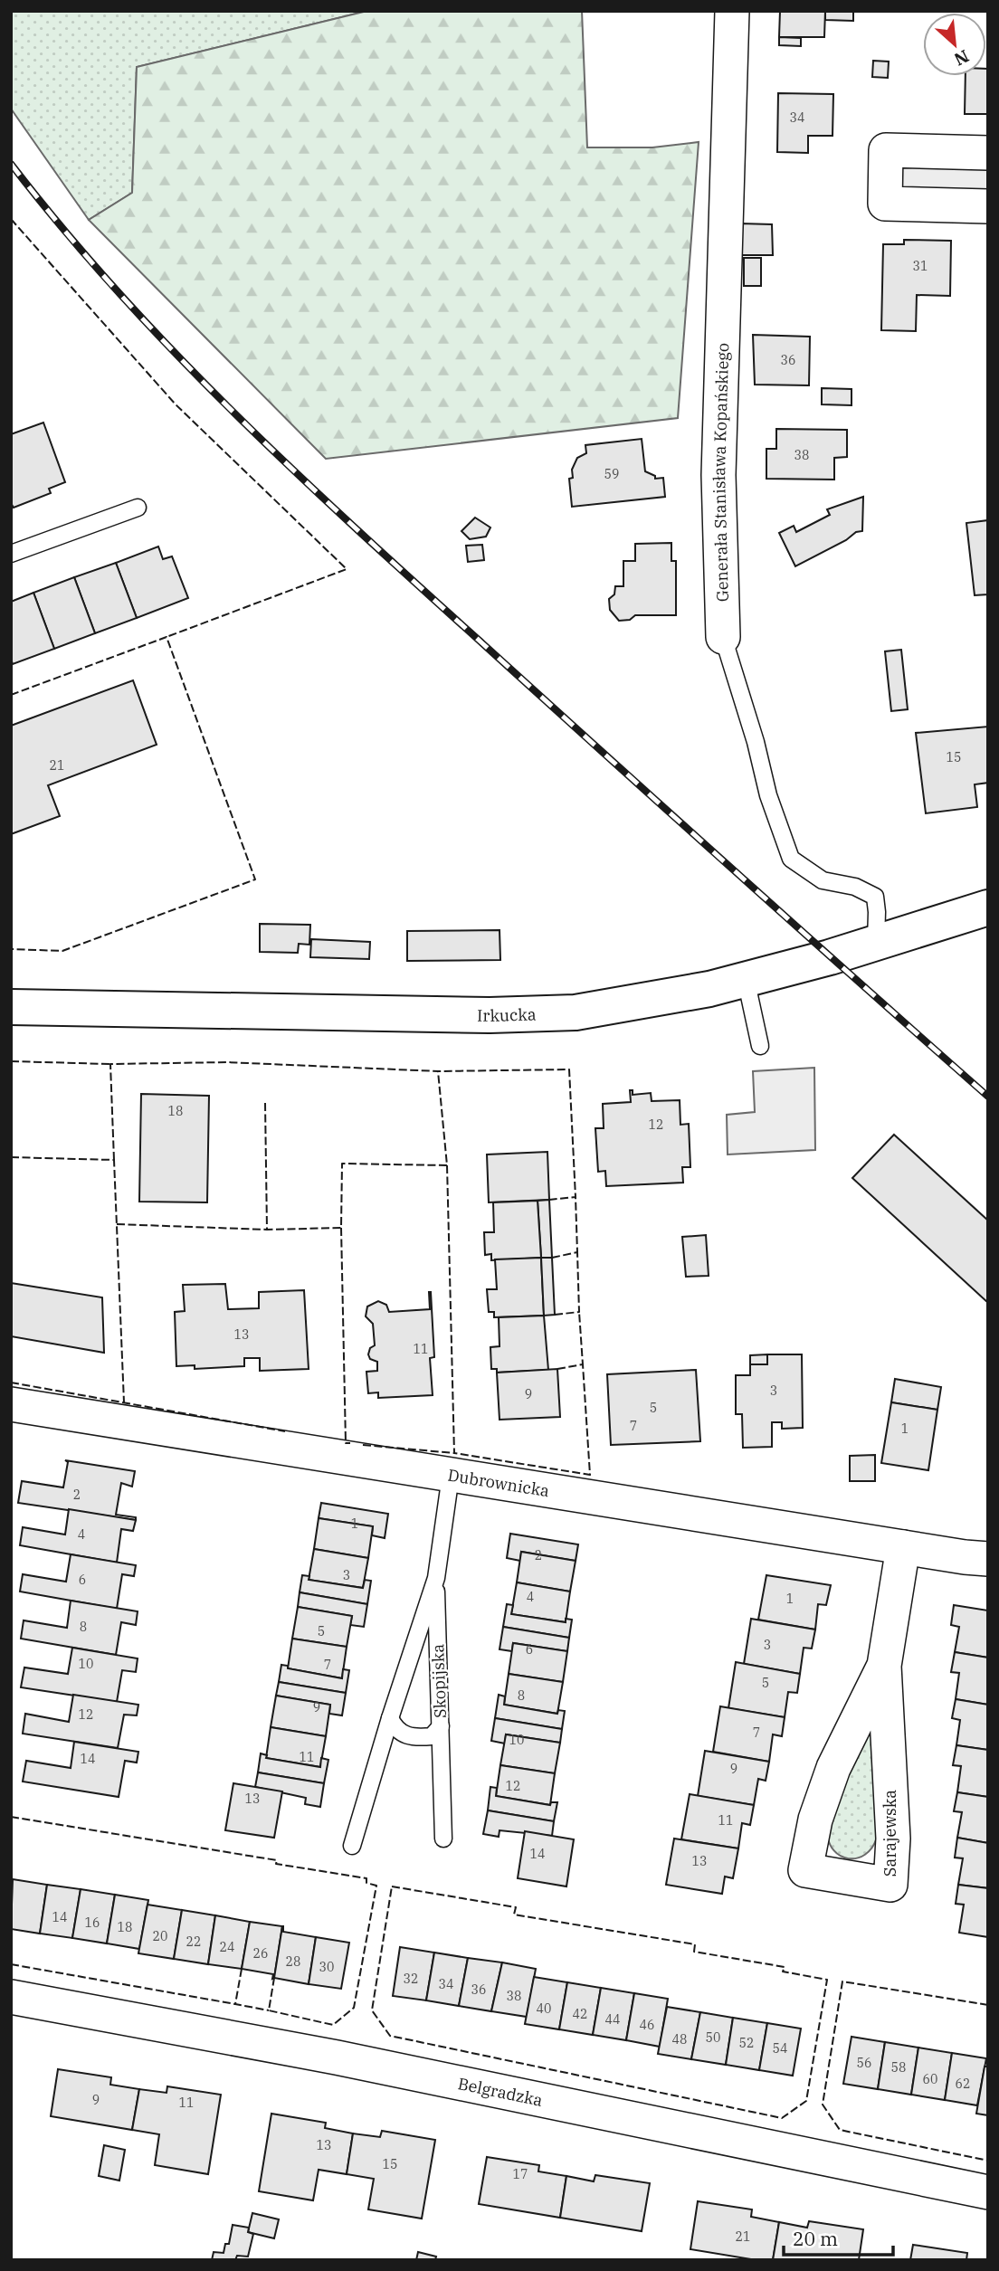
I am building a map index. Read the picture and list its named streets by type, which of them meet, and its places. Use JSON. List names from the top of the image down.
{
  "streets": {
    "street": [
      "Generała Stanisława Kopańskiego",
      "Irkucka",
      "Dubrownicka",
      "Sarajewska",
      "Belgradzka"
    ],
    "lane": ["Skopijska"]
  },
  "crossings": [
    ["Generała Stanisława Kopańskiego", "Irkucka"],
    ["Dubrownicka", "Skopijska"],
    ["Dubrownicka", "Sarajewska"]
  ],
  "house_numbers": [
    "34",
    "31",
    "36",
    "38",
    "59",
    "15",
    "21",
    "18",
    "12",
    "13",
    "11",
    "3",
    "9",
    "5",
    "7",
    "1",
    "2",
    "1",
    "4",
    "2",
    "3",
    "6",
    "4",
    "1",
    "8",
    "5",
    "3",
    "6",
    "10",
    "7",
    "5",
    "8",
    "9",
    "12",
    "7",
    "10",
    "11",
    "14",
    "9",
    "12",
    "13",
    "11",
    "14",
    "13",
    "14",
    "16",
    "18",
    "20",
    "22",
    "24",
    "26",
    "28",
    "30",
    "32",
    "34",
    "36",
    "38",
    "40",
    "42",
    "44",
    "46",
    "50",
    "48",
    "52",
    "54",
    "56",
    "58",
    "60",
    "62",
    "9",
    "11",
    "13",
    "15",
    "17",
    "21"
  ],
  "scale_bar": "20 m",
  "north": "bottom right"
}
